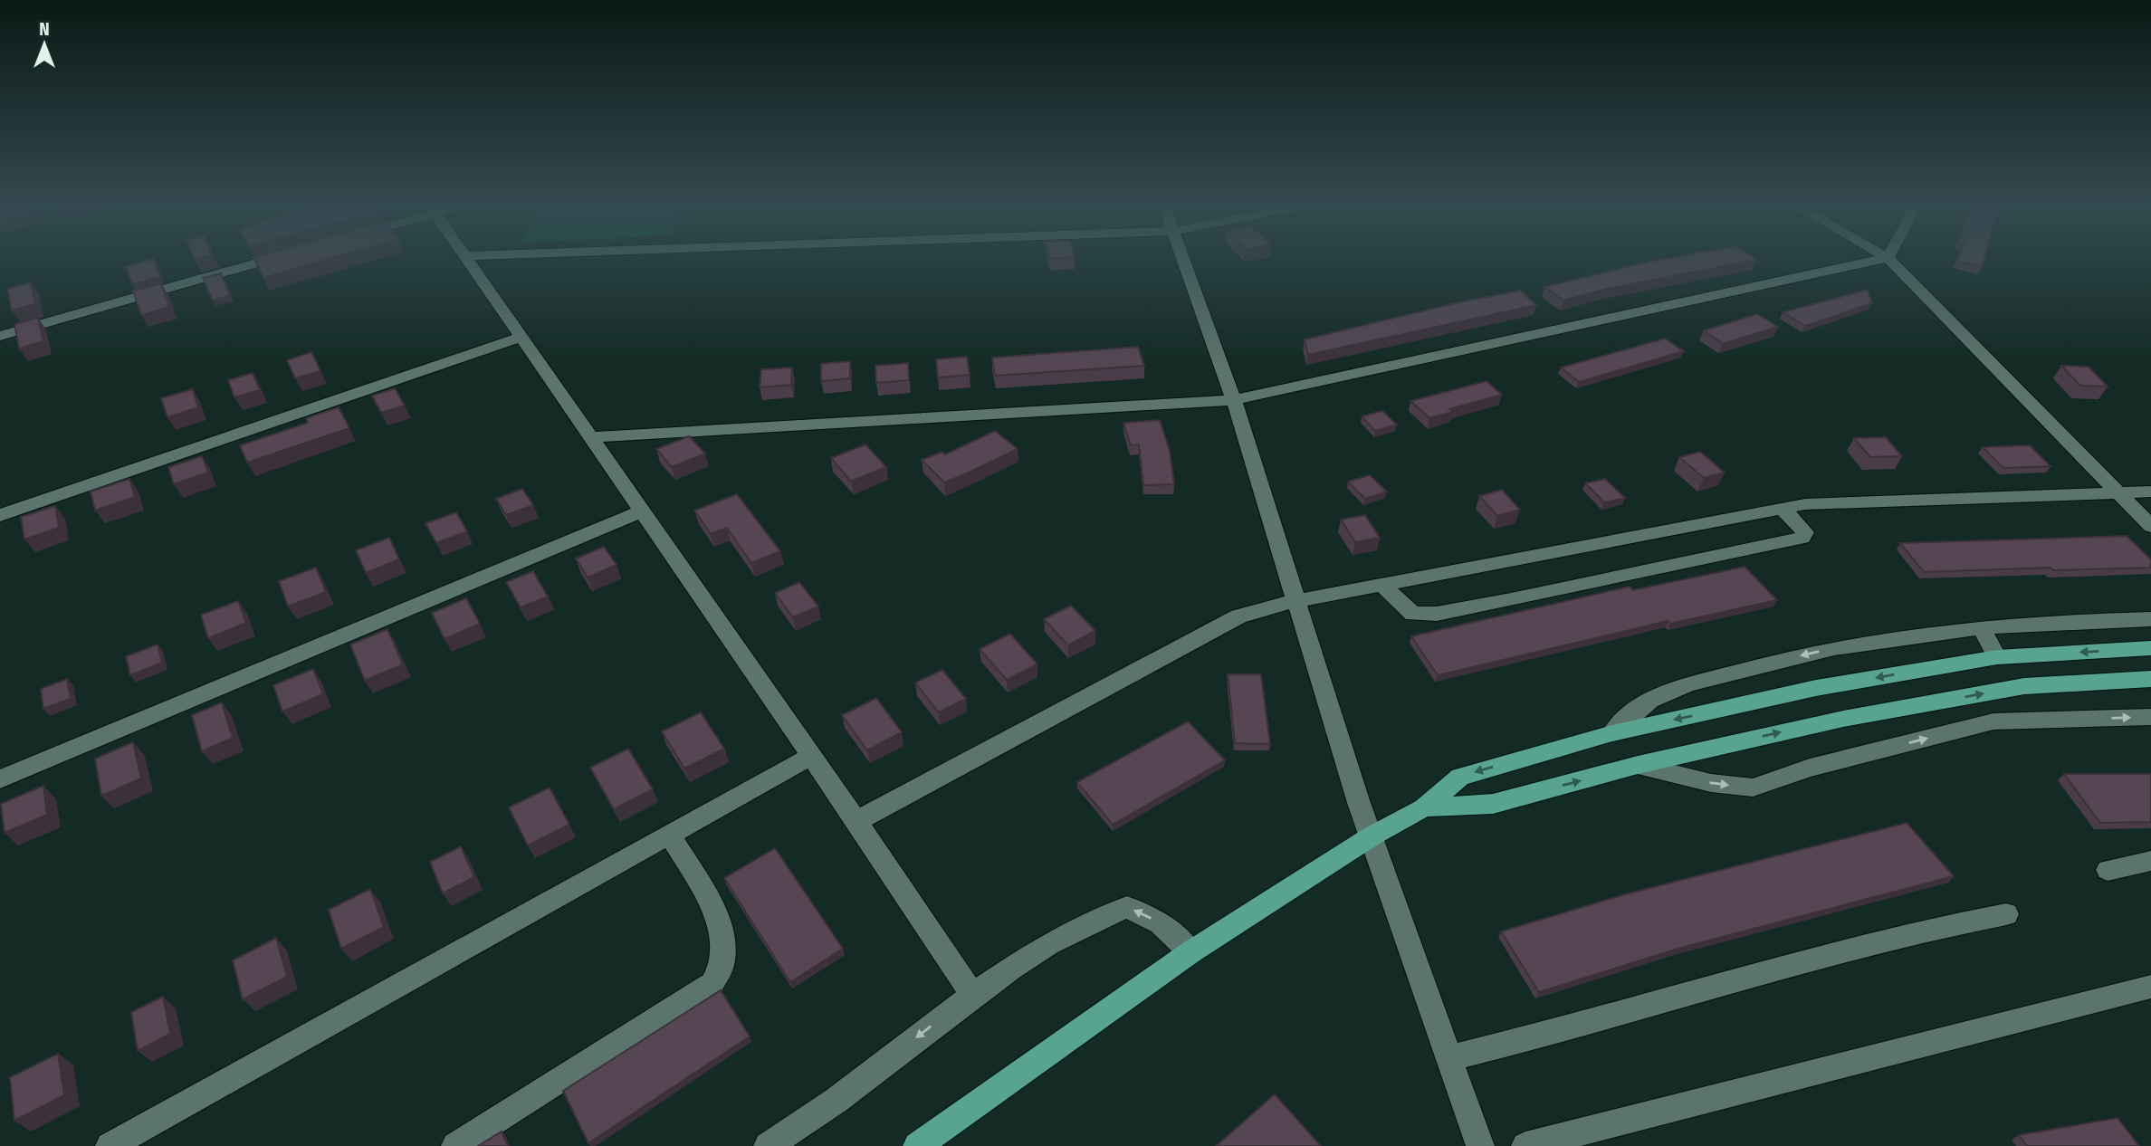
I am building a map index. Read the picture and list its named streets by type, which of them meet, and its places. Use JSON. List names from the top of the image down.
{
  "north": "top"
}
